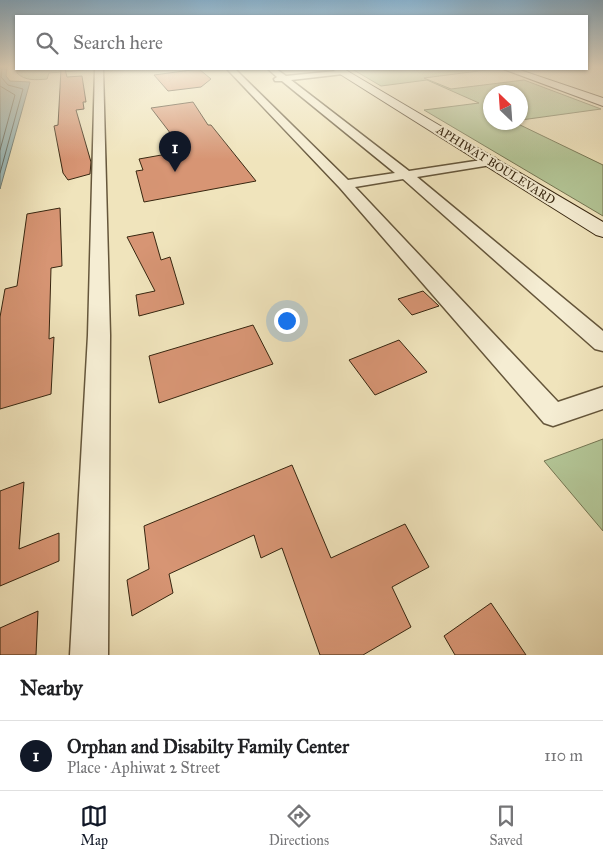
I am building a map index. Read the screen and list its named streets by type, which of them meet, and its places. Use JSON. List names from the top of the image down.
{
  "streets": {
    "street": ["APHIWAT BOULEVARD"]
  },
  "north": "top left",
  "page": {
    "search": "Search here",
    "pins": "1",
    "heading": "Nearby",
    "list": [
      {
        "mark": "1",
        "name": "Orphan and Disabilty Family Center",
        "note": "Place · Aphiwat 2 Street",
        "value": "110 m"
      }
    ],
    "nav": ["Map", "Directions", "Saved"]
  }
}
